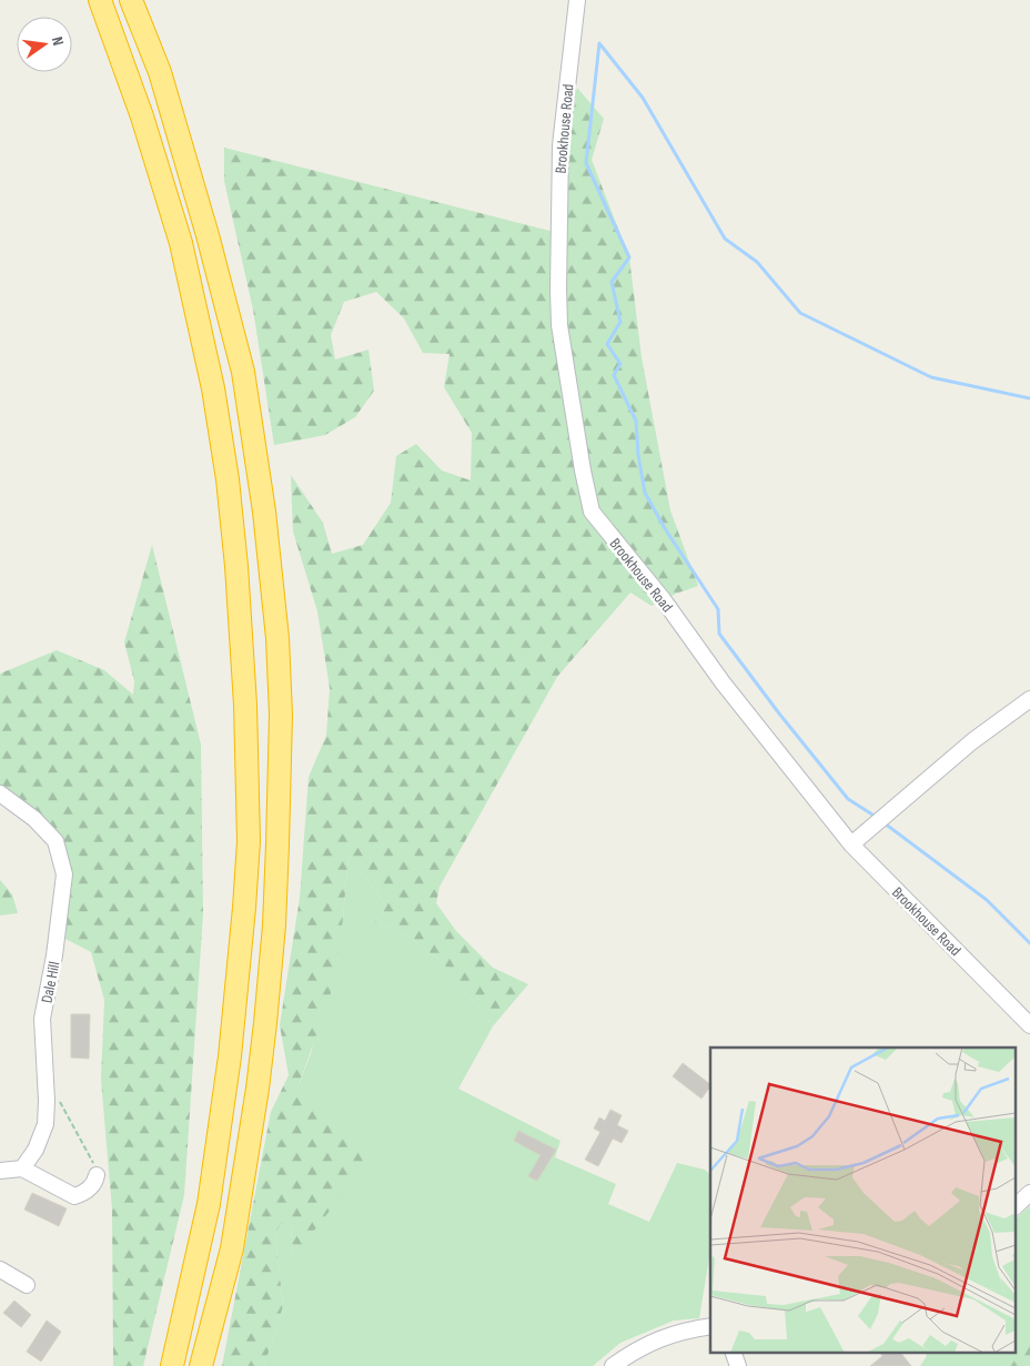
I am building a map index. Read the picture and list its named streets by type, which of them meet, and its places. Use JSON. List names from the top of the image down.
{
  "streets": {
    "street": ["Brookhouse Road", "Dale Hill"]
  },
  "north": "right"
}
